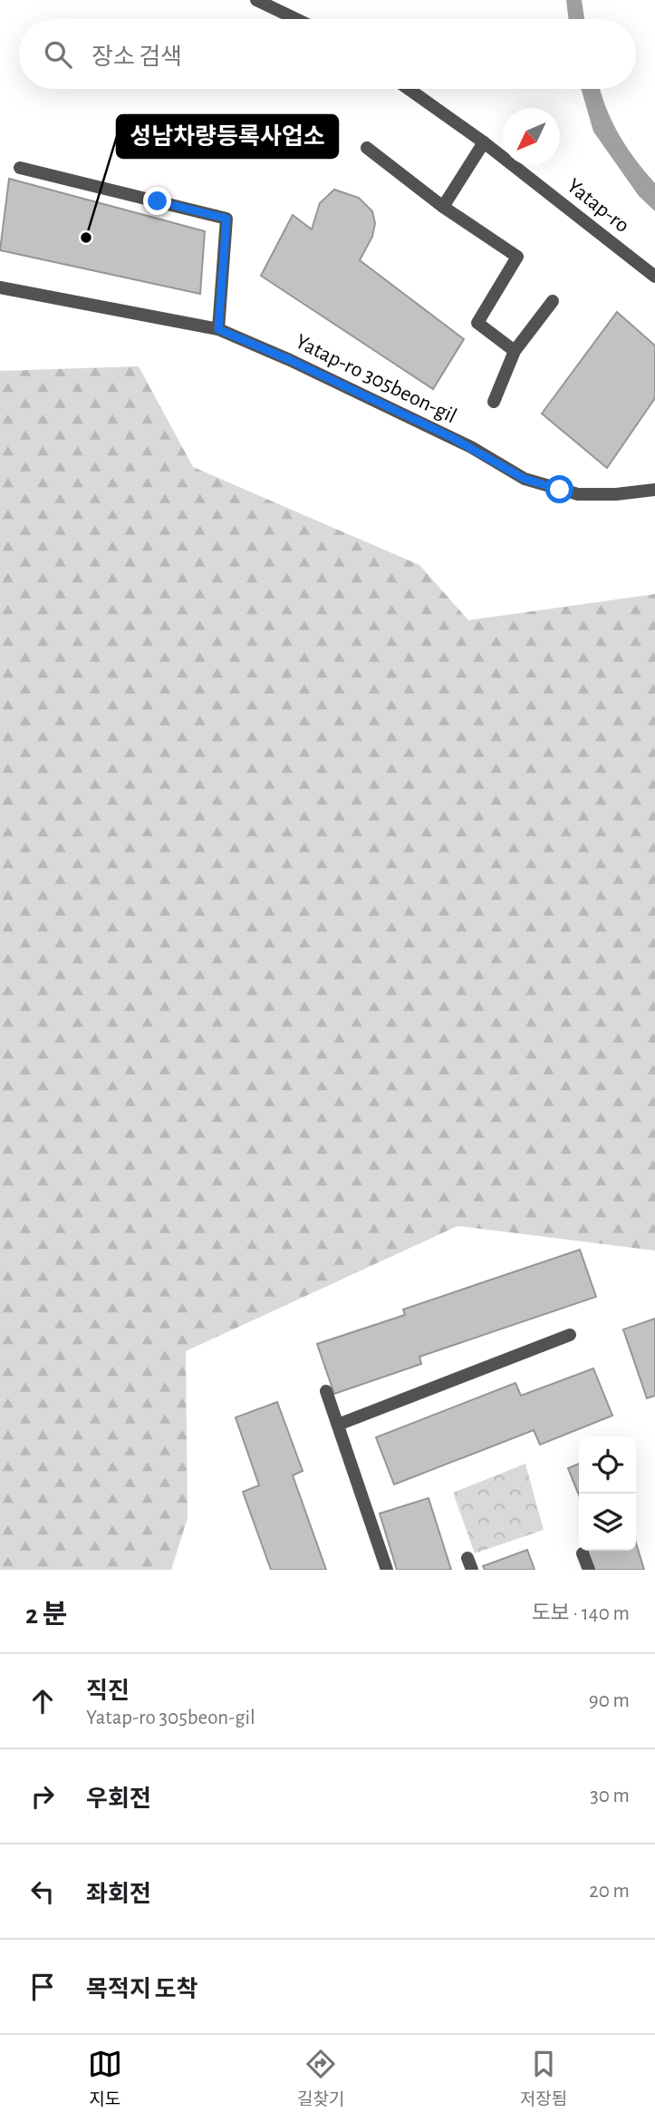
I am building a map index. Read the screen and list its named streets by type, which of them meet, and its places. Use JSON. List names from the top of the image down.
{
  "streets": {
    "street": ["Yatap-ro", "Yatap-ro 305beon-gil"]
  },
  "places": ["성남차량등록사업소"],
  "north": "bottom left",
  "page": {
    "search": "장소 검색",
    "heading": ["2 분", "도보 · 140 m"],
    "list": [
      ["직진", "Yatap-ro 305beon-gil", "90 m"],
      ["우회전", "30 m"],
      ["좌회전", "20 m"],
      "목적지 도착"
    ],
    "nav": ["지도", "길찾기", "저장됨"]
  }
}
